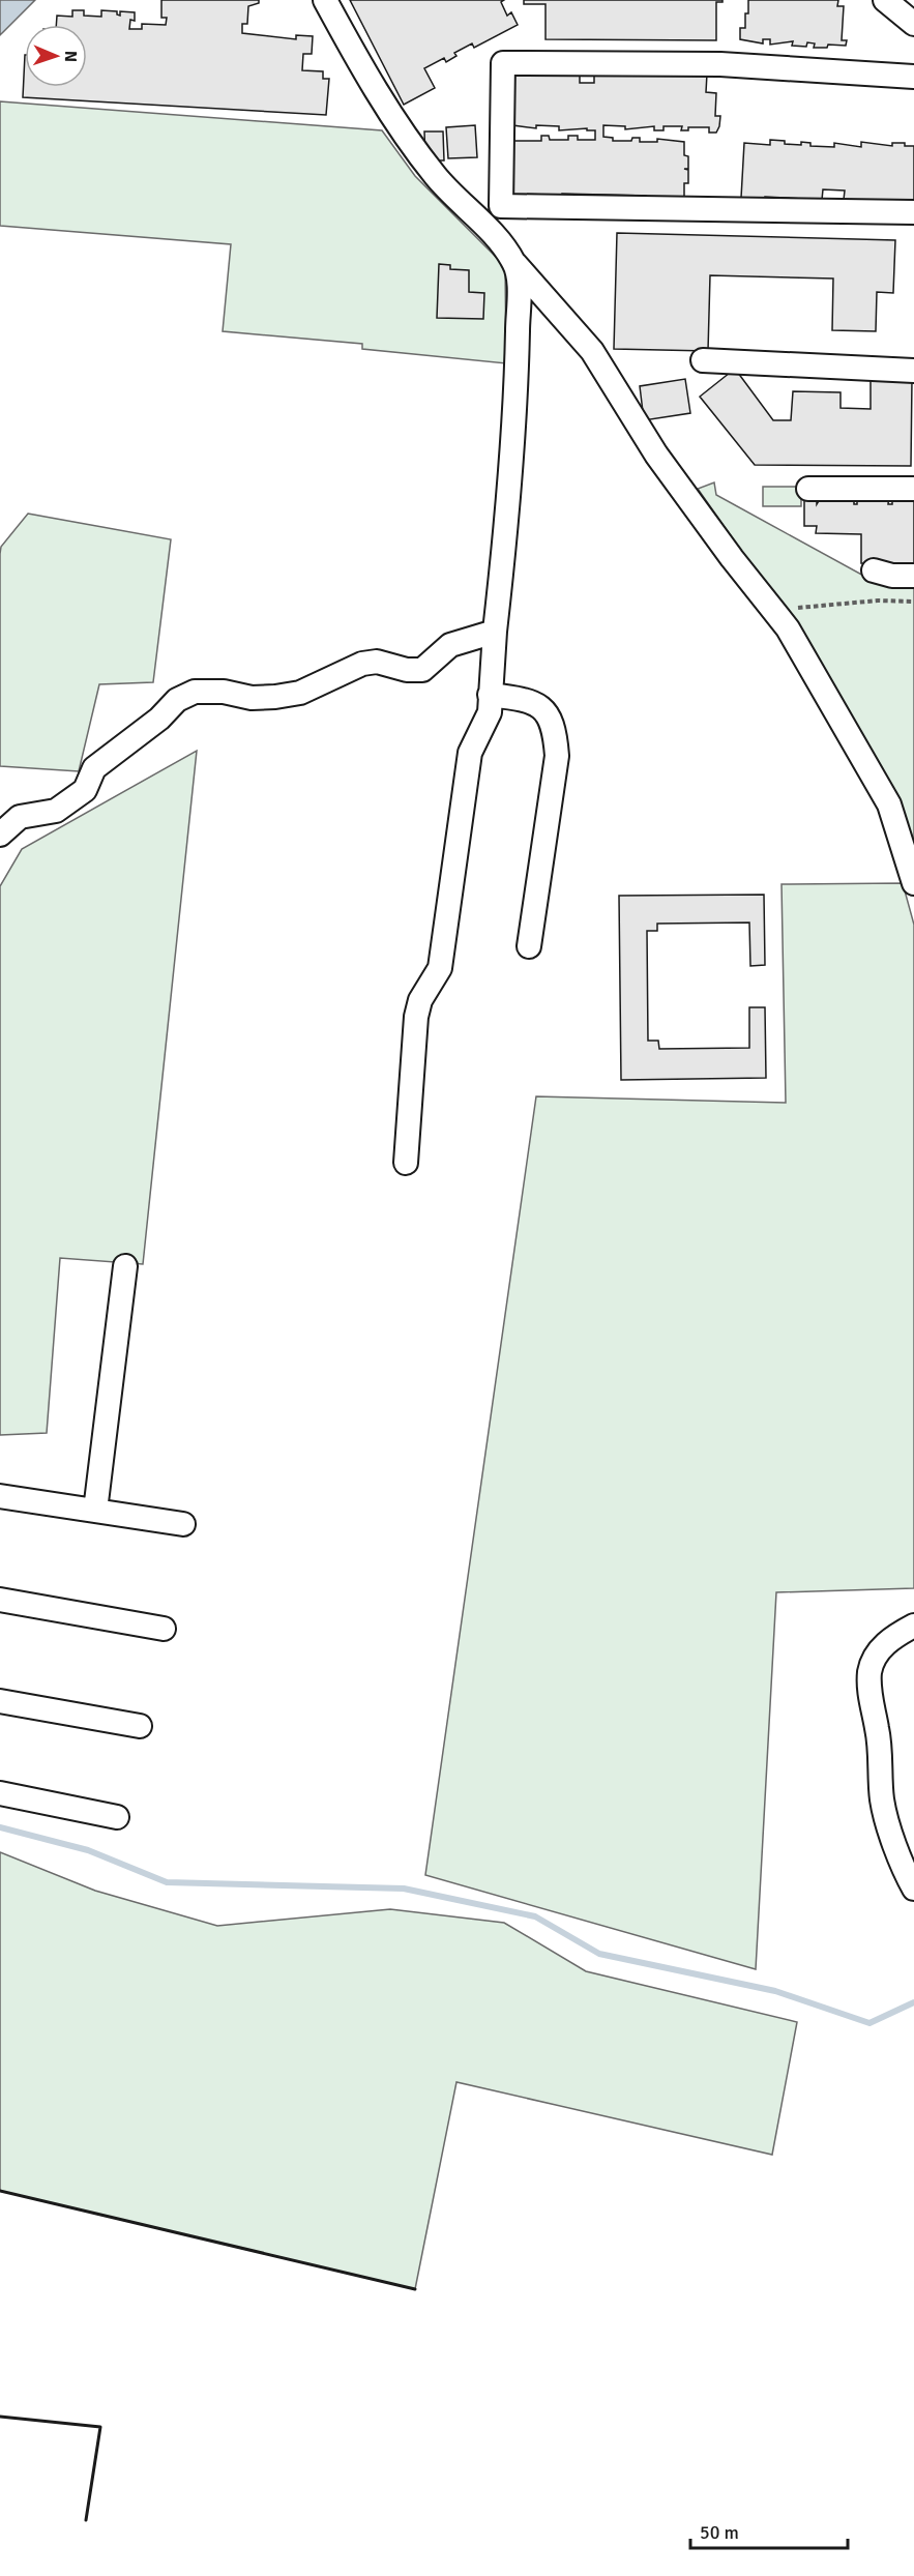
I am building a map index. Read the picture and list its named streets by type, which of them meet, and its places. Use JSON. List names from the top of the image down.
{
  "scale_bar": "50 m",
  "north": "right"
}
